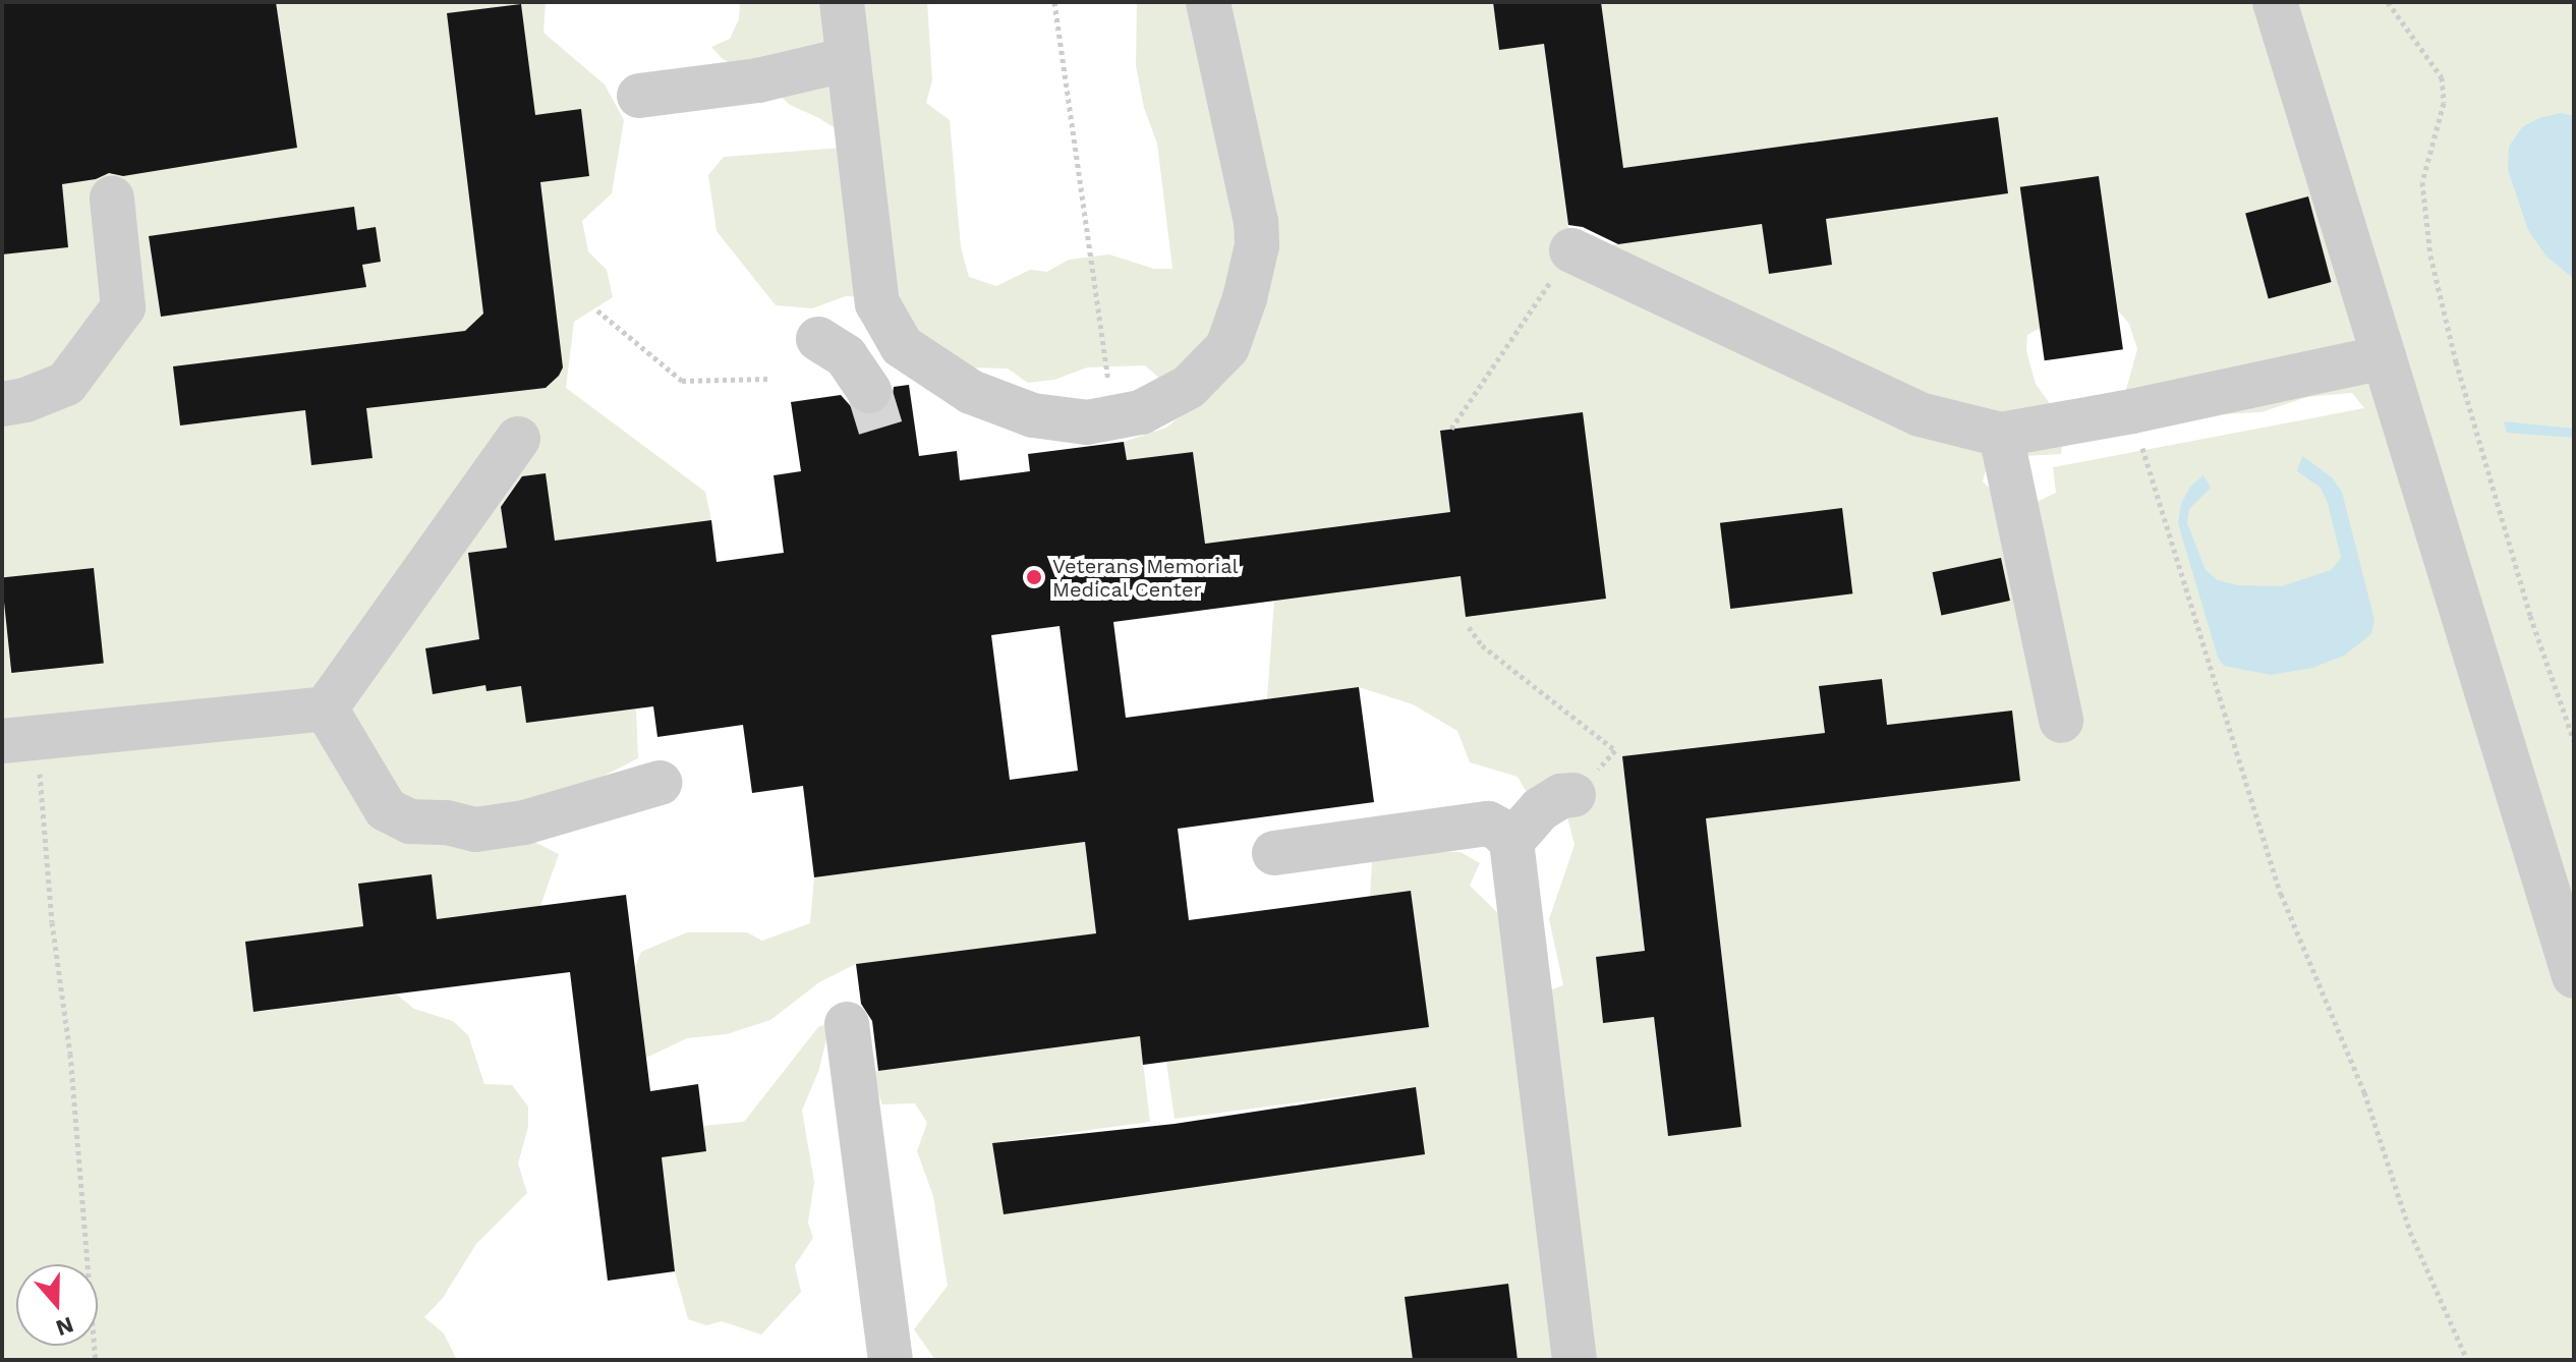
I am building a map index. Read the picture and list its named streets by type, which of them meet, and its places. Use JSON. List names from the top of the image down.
{
  "places": ["Veterans Memorial Medical Center"],
  "north": "bottom"
}
